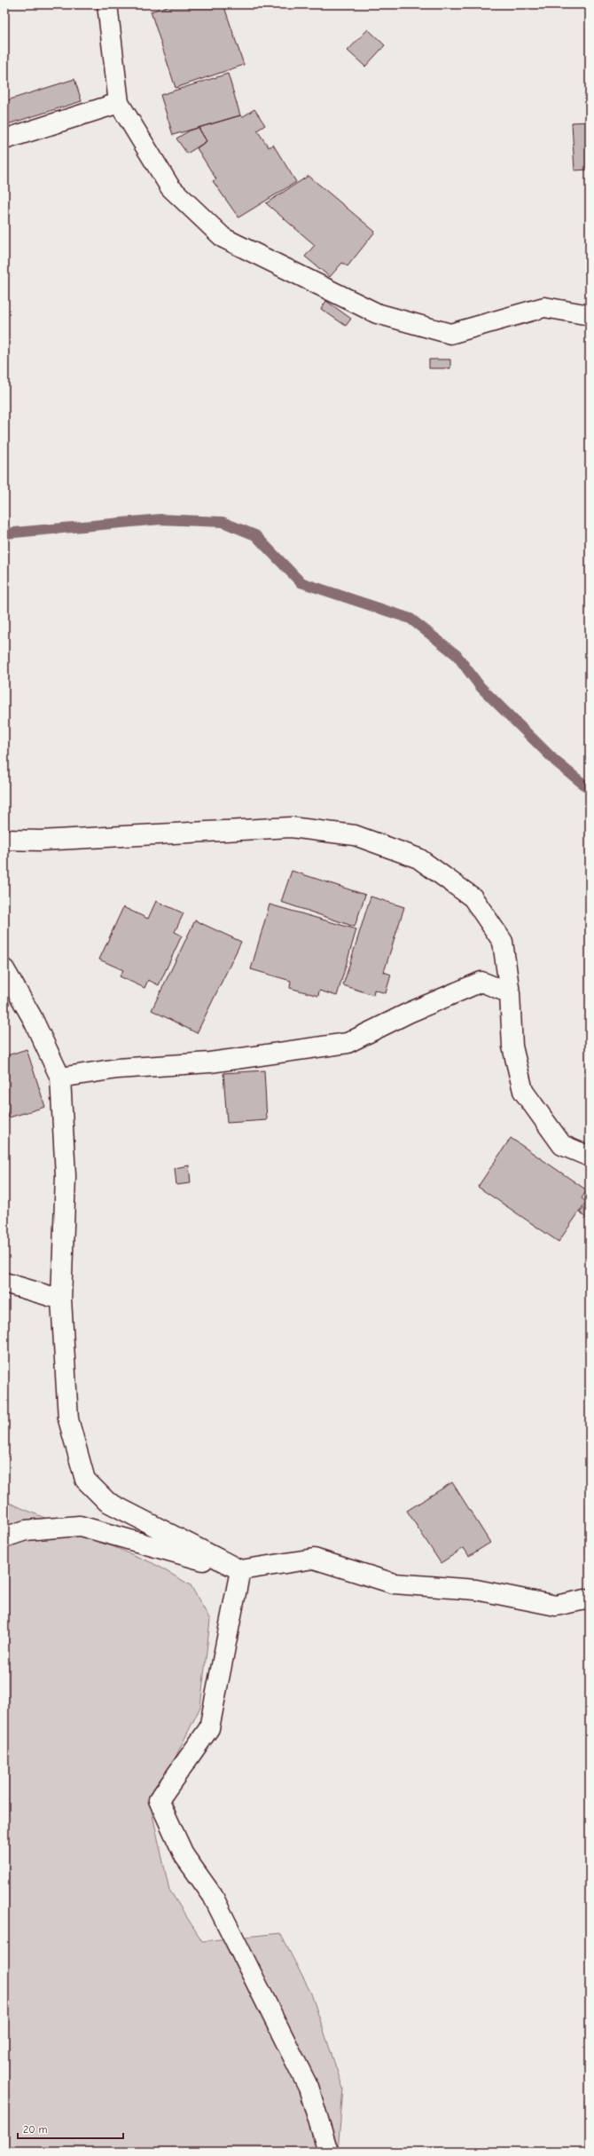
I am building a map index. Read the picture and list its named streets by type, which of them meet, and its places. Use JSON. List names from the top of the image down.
{
  "scale_bar": "20 m"
}
